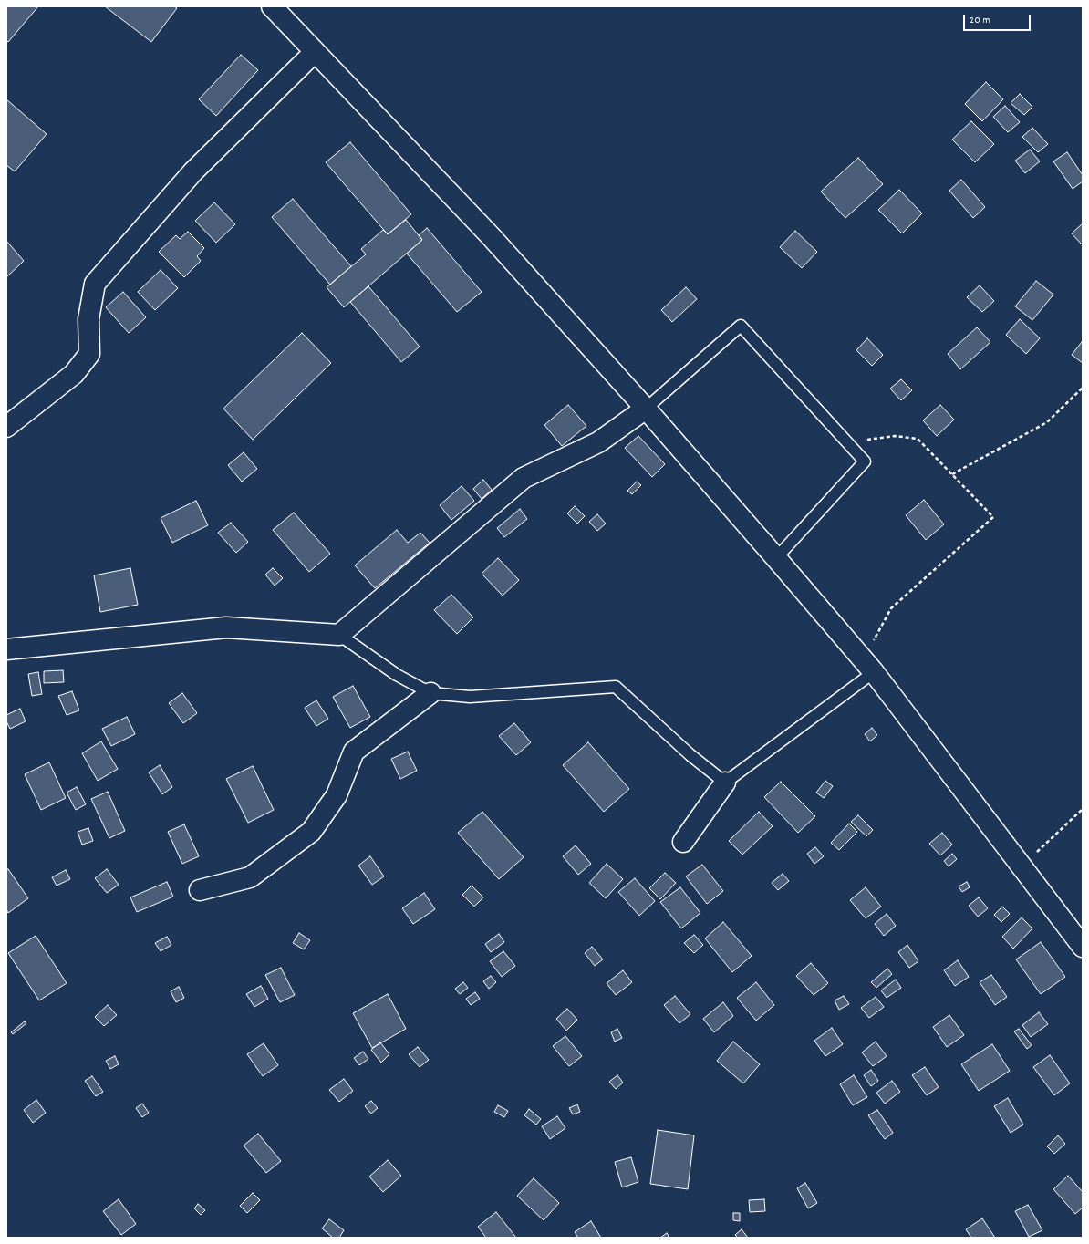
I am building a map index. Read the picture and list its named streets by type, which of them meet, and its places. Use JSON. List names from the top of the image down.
{
  "scale_bar": "20 m"
}
